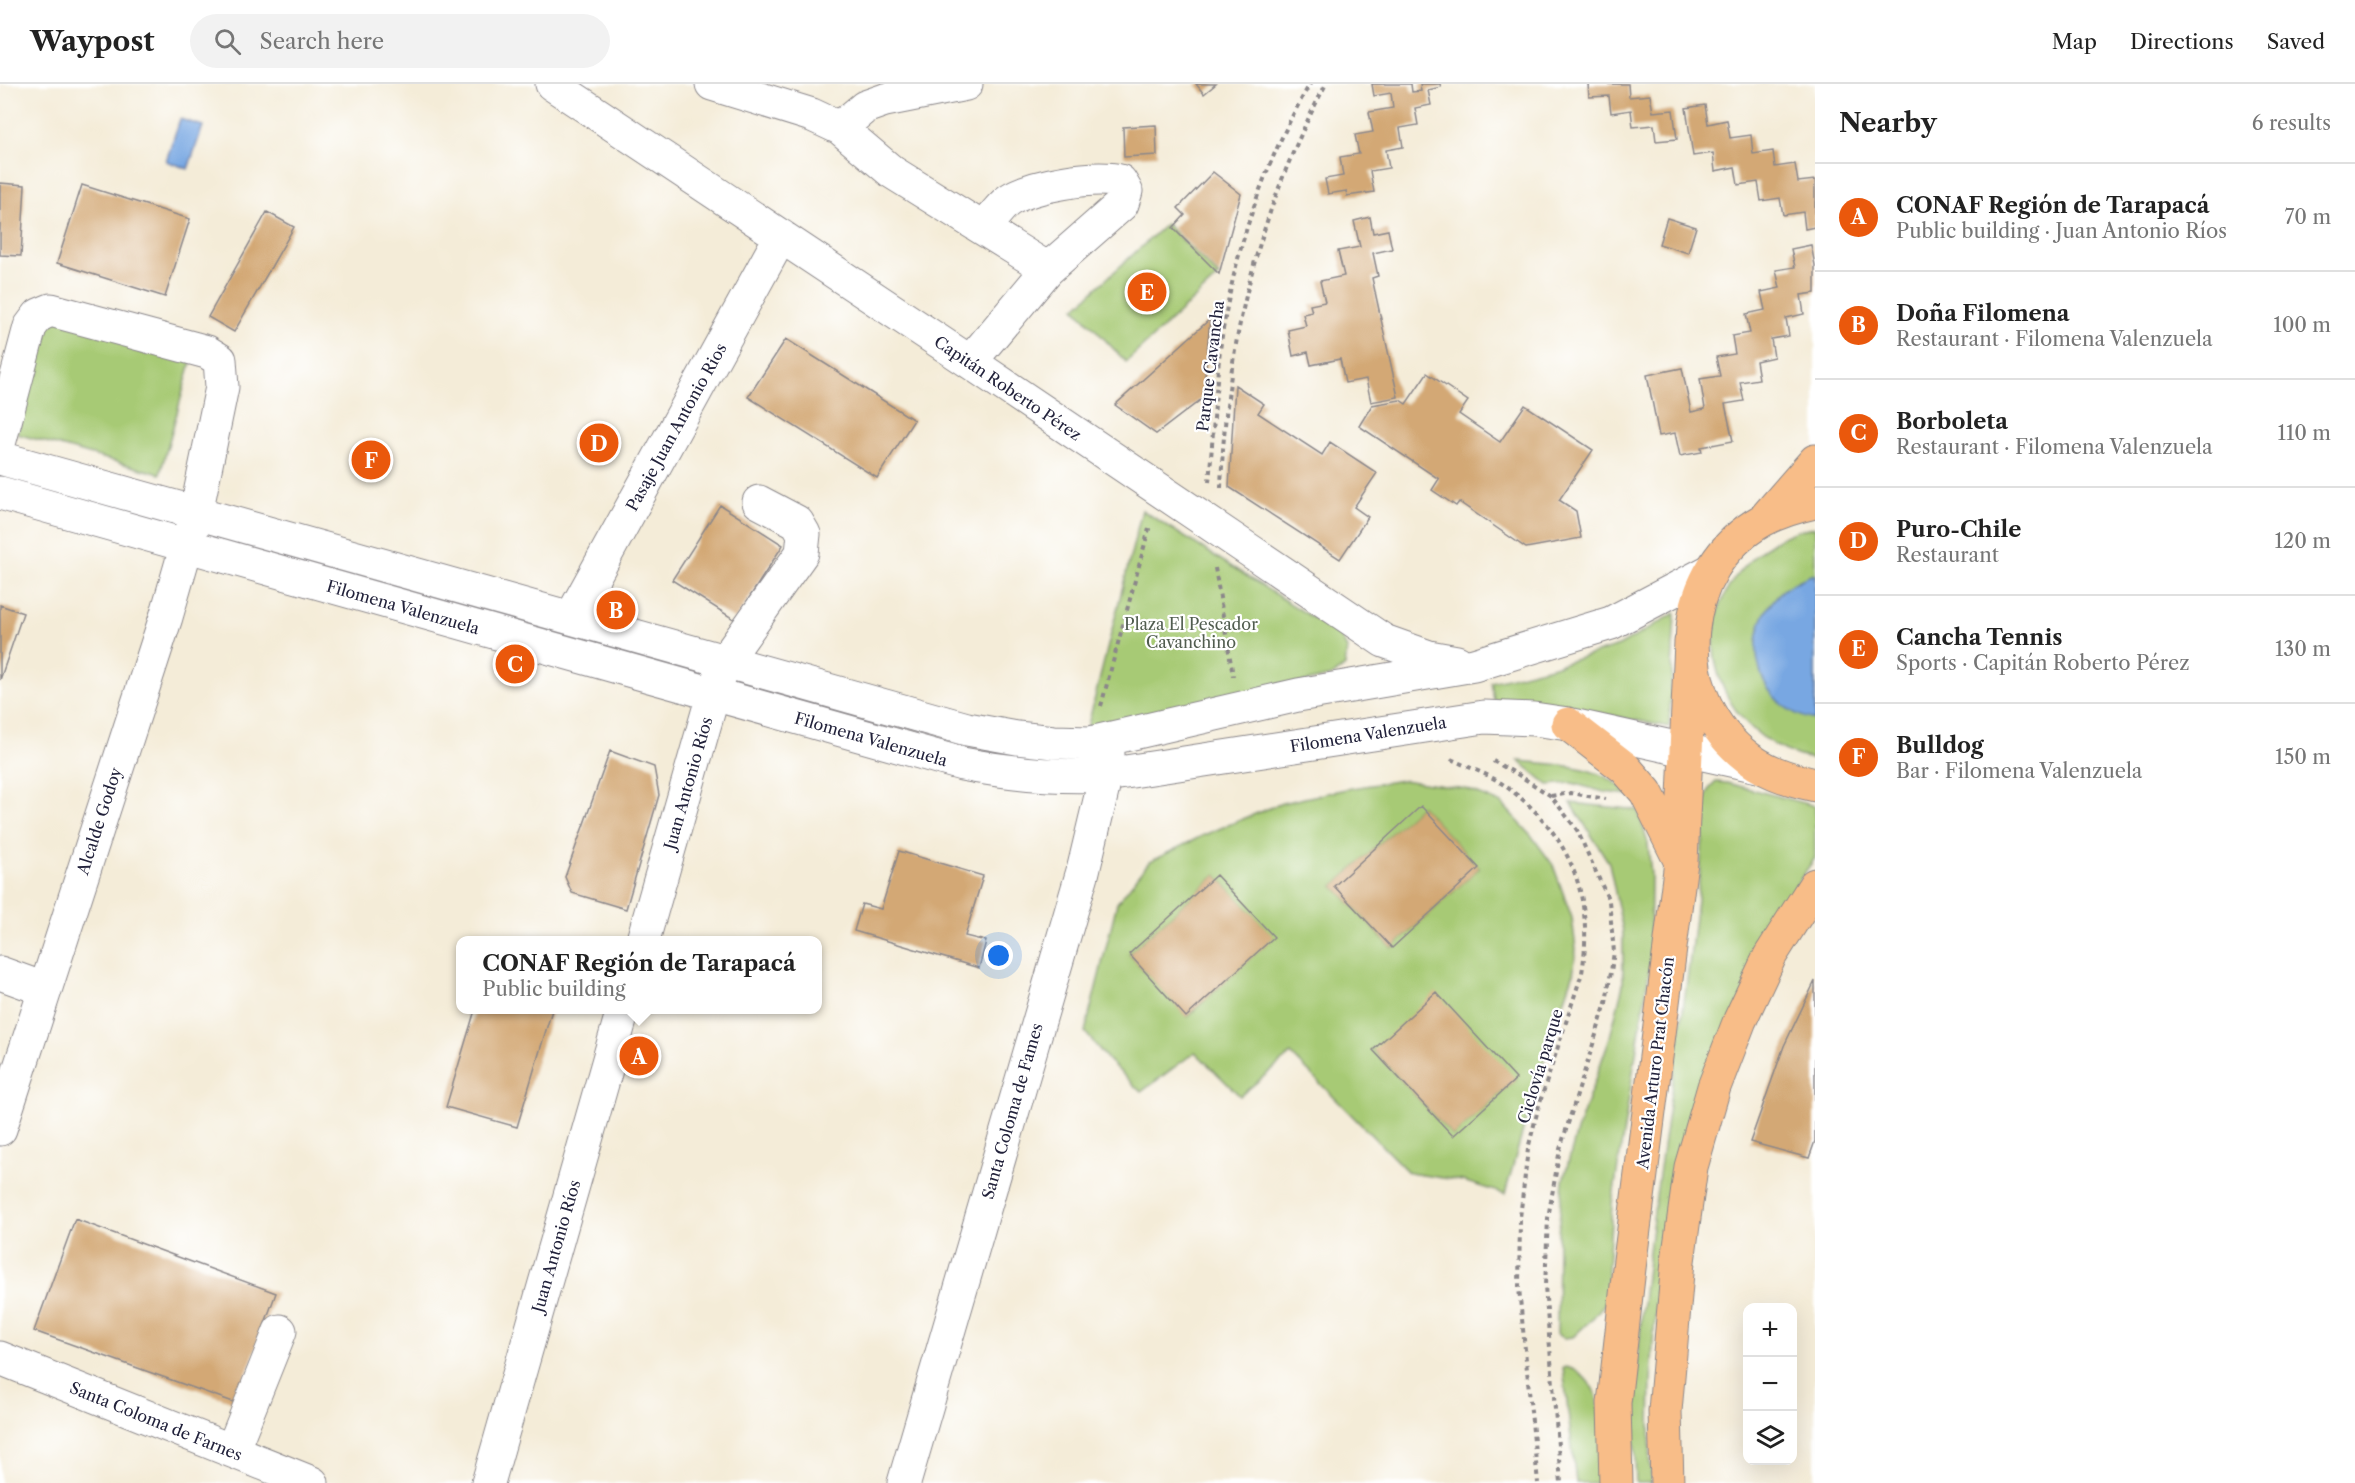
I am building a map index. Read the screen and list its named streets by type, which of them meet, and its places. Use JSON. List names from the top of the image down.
{
  "streets": {
    "main road": ["Avenida Arturo Prat Chacón"],
    "street": [
      "Capitán Roberto Pérez",
      "Pasaje Juan Antonio Rios",
      "Filomena Valenzuela",
      "Juan Antonio Ríos",
      "Alcalde Godoy",
      "Santa Coloma de Fames",
      "Santa Coloma de Farnes"
    ],
    "path": ["Parque Cavancha", "Ciclovía parque"]
  },
  "crossings": [
    ["Parque Cavancha", "Capitán Roberto Pérez"],
    ["Capitán Roberto Pérez", "Pasaje Juan Antonio Rios"],
    ["Capitán Roberto Pérez", "Filomena Valenzuela"],
    ["Pasaje Juan Antonio Rios", "Filomena Valenzuela"],
    ["Filomena Valenzuela", "Juan Antonio Ríos"],
    ["Filomena Valenzuela", "Alcalde Godoy"],
    ["Filomena Valenzuela", "Avenida Arturo Prat Chacón"],
    ["Filomena Valenzuela", "Ciclovía parque"],
    ["Filomena Valenzuela", "Santa Coloma de Fames"]
  ],
  "parks": ["Plaza El Pescador Cavanchino"],
  "page": {
    "header": "Waypost",
    "search": "Search here",
    "nav": ["Map", "Directions", "Saved"],
    "heading": ["Nearby", "6 results"],
    "list": [
      {
        "mark": "A",
        "name": "CONAF Región de Tarapacá",
        "note": "Public building · Juan Antonio Ríos",
        "value": "70 m"
      },
      {
        "mark": "B",
        "name": "Doña Filomena",
        "note": "Restaurant · Filomena Valenzuela",
        "value": "100 m"
      },
      {
        "mark": "C",
        "name": "Borboleta",
        "note": "Restaurant · Filomena Valenzuela",
        "value": "110 m"
      },
      {
        "mark": "D",
        "name": "Puro-Chile",
        "note": "Restaurant",
        "value": "120 m"
      },
      {
        "mark": "E",
        "name": "Cancha Tennis",
        "note": "Sports · Capitán Roberto Pérez",
        "value": "130 m"
      },
      {
        "mark": "F",
        "name": "Bulldog",
        "note": "Bar · Filomena Valenzuela",
        "value": "150 m"
      }
    ],
    "pins": [
      "E",
      "D",
      "F",
      "B",
      "C",
      "A"
    ],
    "popup": ["CONAF Región de Tarapacá", "Public building"],
    "map_buttons": ["+", "−"]
  }
}
